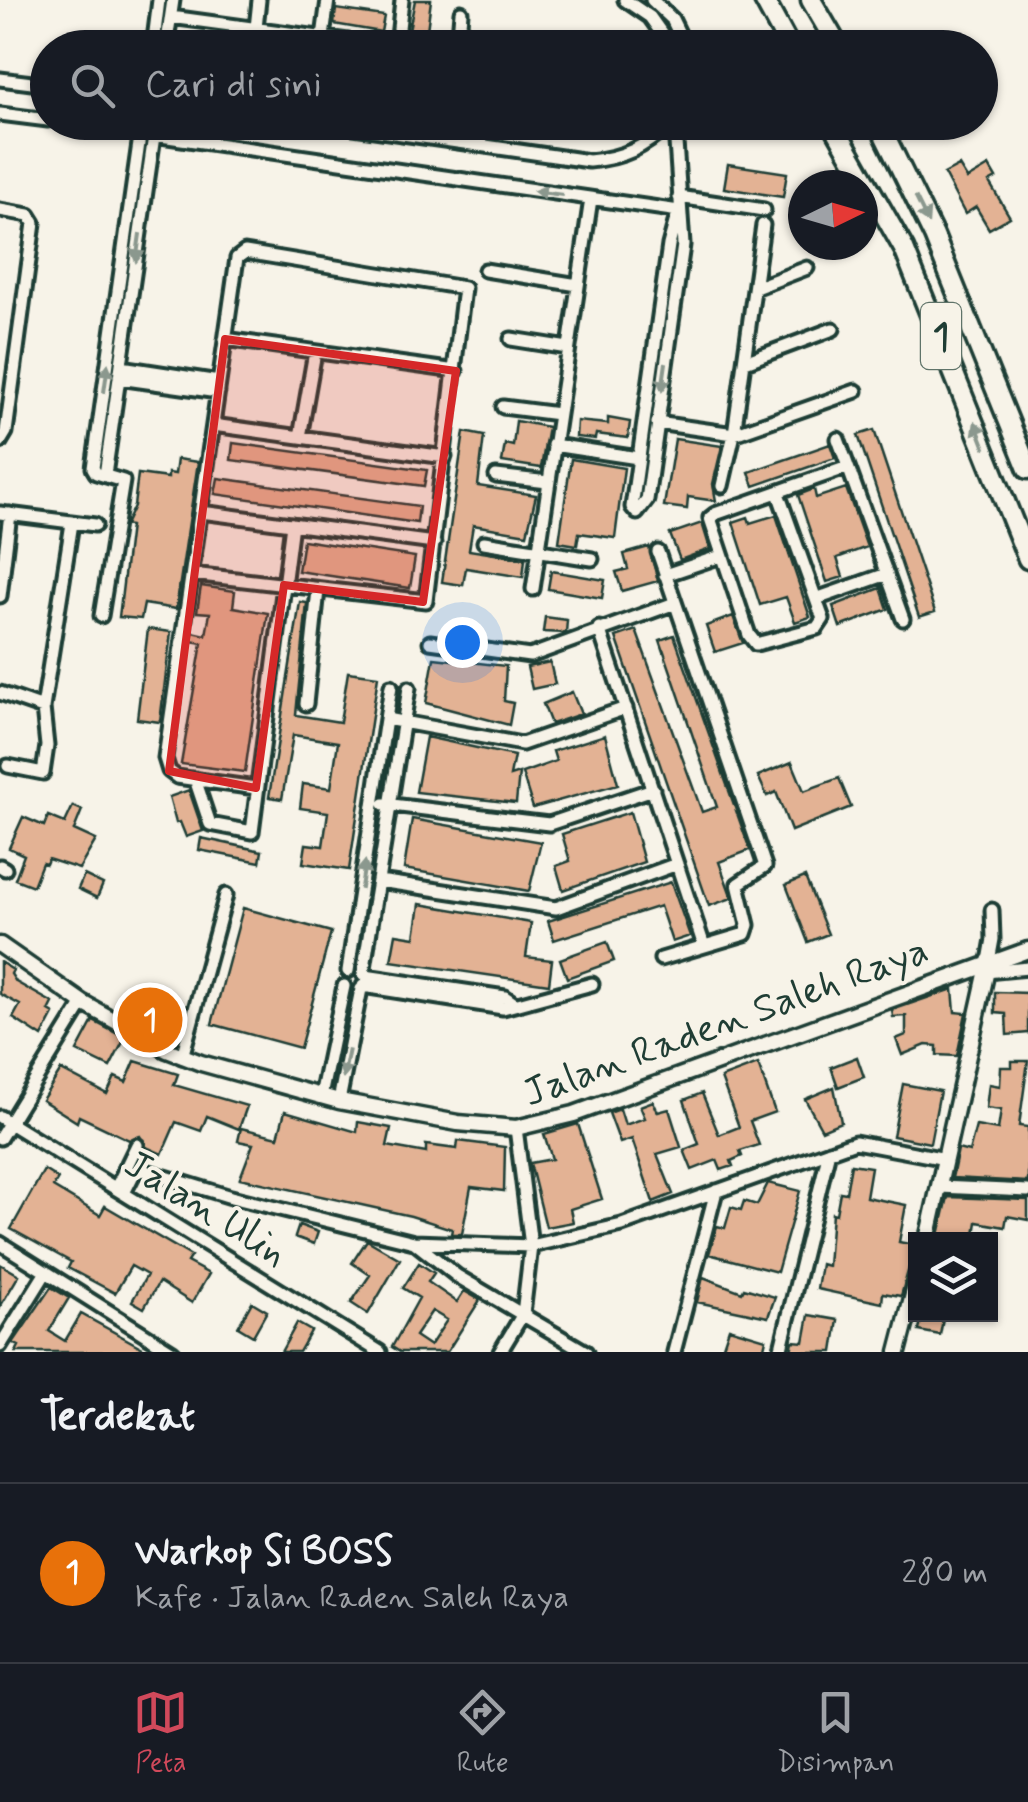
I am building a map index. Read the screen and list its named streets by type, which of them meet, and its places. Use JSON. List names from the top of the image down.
{
  "streets": {
    "highway": ["1"],
    "main road": ["Jalan Raden Saleh Raya"],
    "street": ["Jalan Ulin"]
  },
  "north": "right",
  "page": {
    "search": "Cari di sini",
    "pins": "1",
    "heading": "Terdekat",
    "list": [
      {
        "mark": "1",
        "name": "Warkop Si BOSS",
        "note": "Kafe · Jalan Raden Saleh Raya",
        "value": "280 m"
      }
    ],
    "nav": ["Peta", "Rute", "Disimpan"]
  }
}
